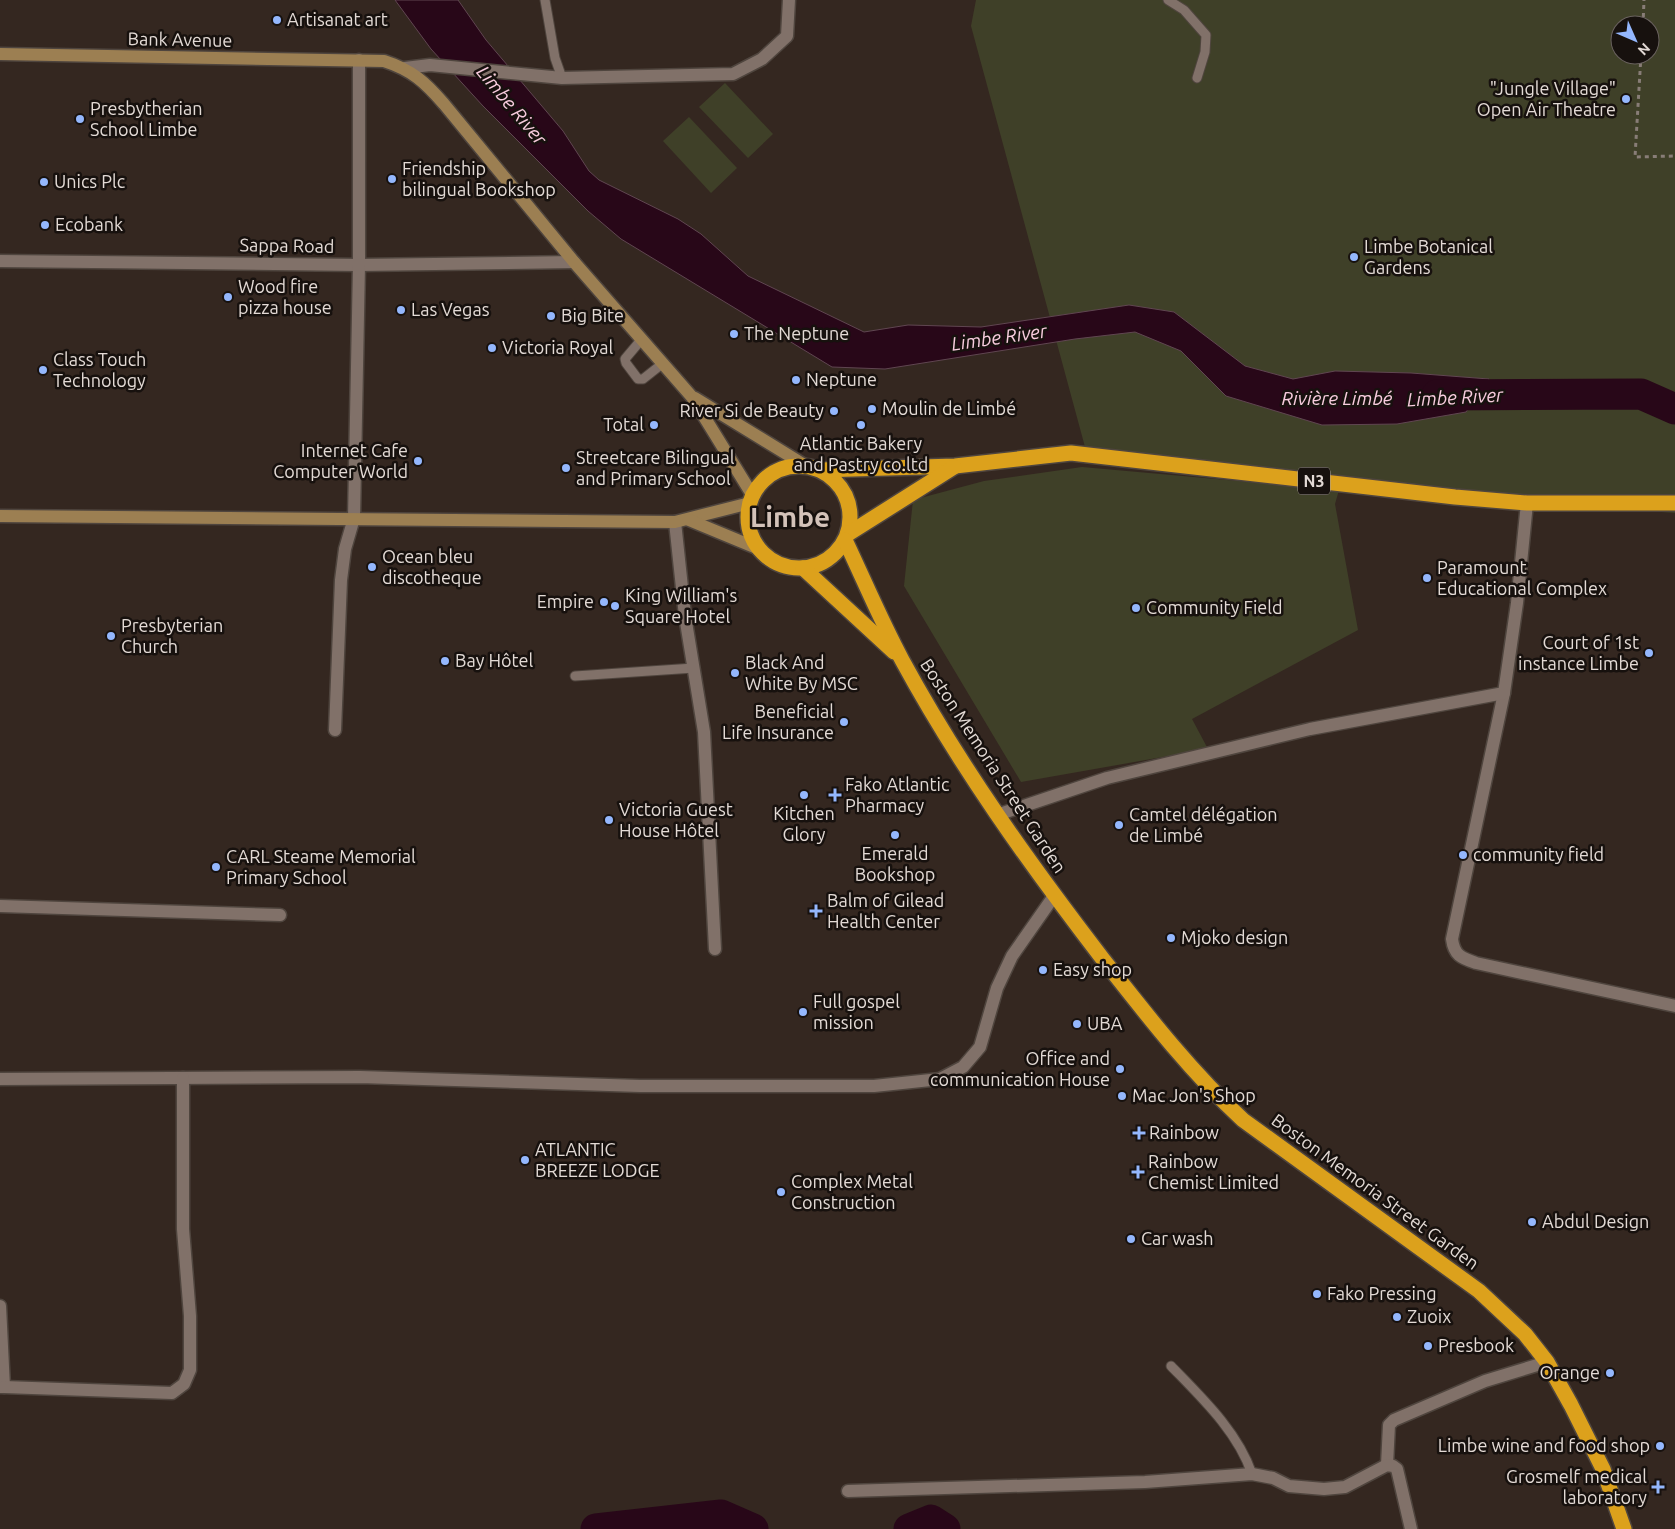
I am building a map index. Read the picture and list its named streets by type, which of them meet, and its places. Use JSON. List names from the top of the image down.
{
  "streets": {
    "highway": ["N3", "Boston Memoria Street Garden"],
    "main road": ["Bank Avenue"],
    "street": ["Sappa Road"]
  },
  "districts": ["Limbe"],
  "water": ["Limbe River", "Rivière Limbé"],
  "places": {
    "other": [
      "Artisanat art",
      "\"Jungle Village\" Open Air Theatre",
      "Presbytherian School Limbe",
      "Friendship bilingual Bookshop",
      "Unics Plc",
      "Ecobank",
      "Limbe Botanical Gardens",
      "Wood fire pizza house",
      "Las Vegas",
      "Big Bite",
      "The Neptune",
      "Victoria Royal",
      "Class Touch Technology",
      "Neptune",
      "Moulin de Limbé",
      "River Si de Beauty",
      "Total",
      "Atlantic Bakery and Pastry co.ltd",
      "Internet Cafe Computer World",
      "Streetcare Bilingual and Primary School",
      "Ocean bleu discotheque",
      "Paramount Educational Complex",
      "Empire",
      "King William's Square Hotel",
      "Community Field",
      "Presbyterian Church",
      "Court of 1st instance Limbe",
      "Bay Hôtel",
      "Black And White By MSC",
      "Beneficial Life Insurance",
      "Kitchen Glory",
      "Victoria Guest House Hôtel",
      "Camtel délégation de Limbé",
      "Emerald Bookshop",
      "community field",
      "CARL Steame Memorial Primary School",
      "Mjoko design",
      "Easy shop",
      "Full gospel mission",
      "UBA",
      "Office and communication House",
      "Mac Jon's Shop",
      "ATLANTIC BREEZE LODGE",
      "Complex Metal Construction",
      "Abdul Design",
      "Car wash",
      "Fako Pressing",
      "Zuoix",
      "Presbook",
      "Orange",
      "Limbe wine and food shop"
    ],
    "health": [
      "Fako Atlantic Pharmacy",
      "Balm of Gilead Health Center",
      "Rainbow",
      "Rainbow Chemist Limited",
      "Grosmelf medical laboratory"
    ]
  },
  "north": "bottom right"
}
